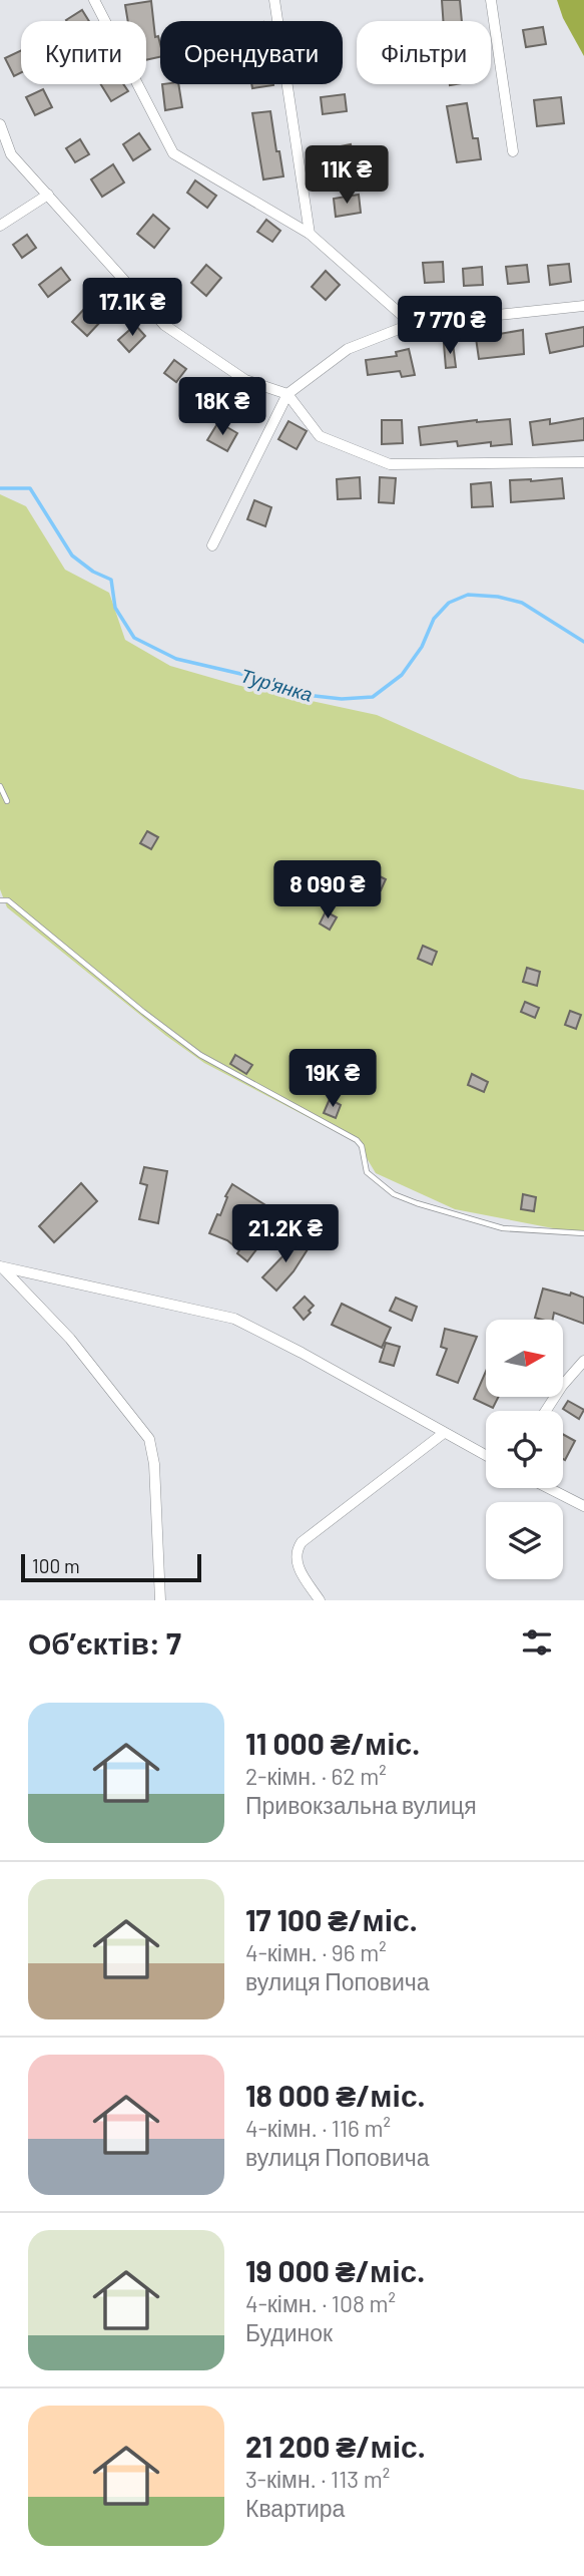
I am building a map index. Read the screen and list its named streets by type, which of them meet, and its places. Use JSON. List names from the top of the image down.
{
  "water": ["Тур'янка"],
  "scale_bar": "100 m",
  "north": "right",
  "page": {
    "chip": ["Купити", "Орендувати", "Фільтри"],
    "price": [
      "11K ₴",
      "17.1K ₴",
      "7 770 ₴",
      "18K ₴",
      "8 090 ₴",
      "19K ₴",
      "21.2K ₴"
    ],
    "scale": "100 m",
    "heading": "Об’єктів: 7",
    "list": [
      {
        "name": "11 000 ₴/міс.",
        "note": "2-кімн. · 62 m² · Привокзальна вулиця"
      },
      {
        "name": "17 100 ₴/міс.",
        "note": "4-кімн. · 96 m² · вулиця Поповича"
      },
      {
        "name": "18 000 ₴/міс.",
        "note": "4-кімн. · 116 m² · вулиця Поповича"
      },
      {
        "name": "19 000 ₴/міс.",
        "note": "4-кімн. · 108 m² · Будинок"
      },
      {
        "name": "21 200 ₴/міс.",
        "note": "3-кімн. · 113 m² · Квартира"
      }
    ]
  }
}
